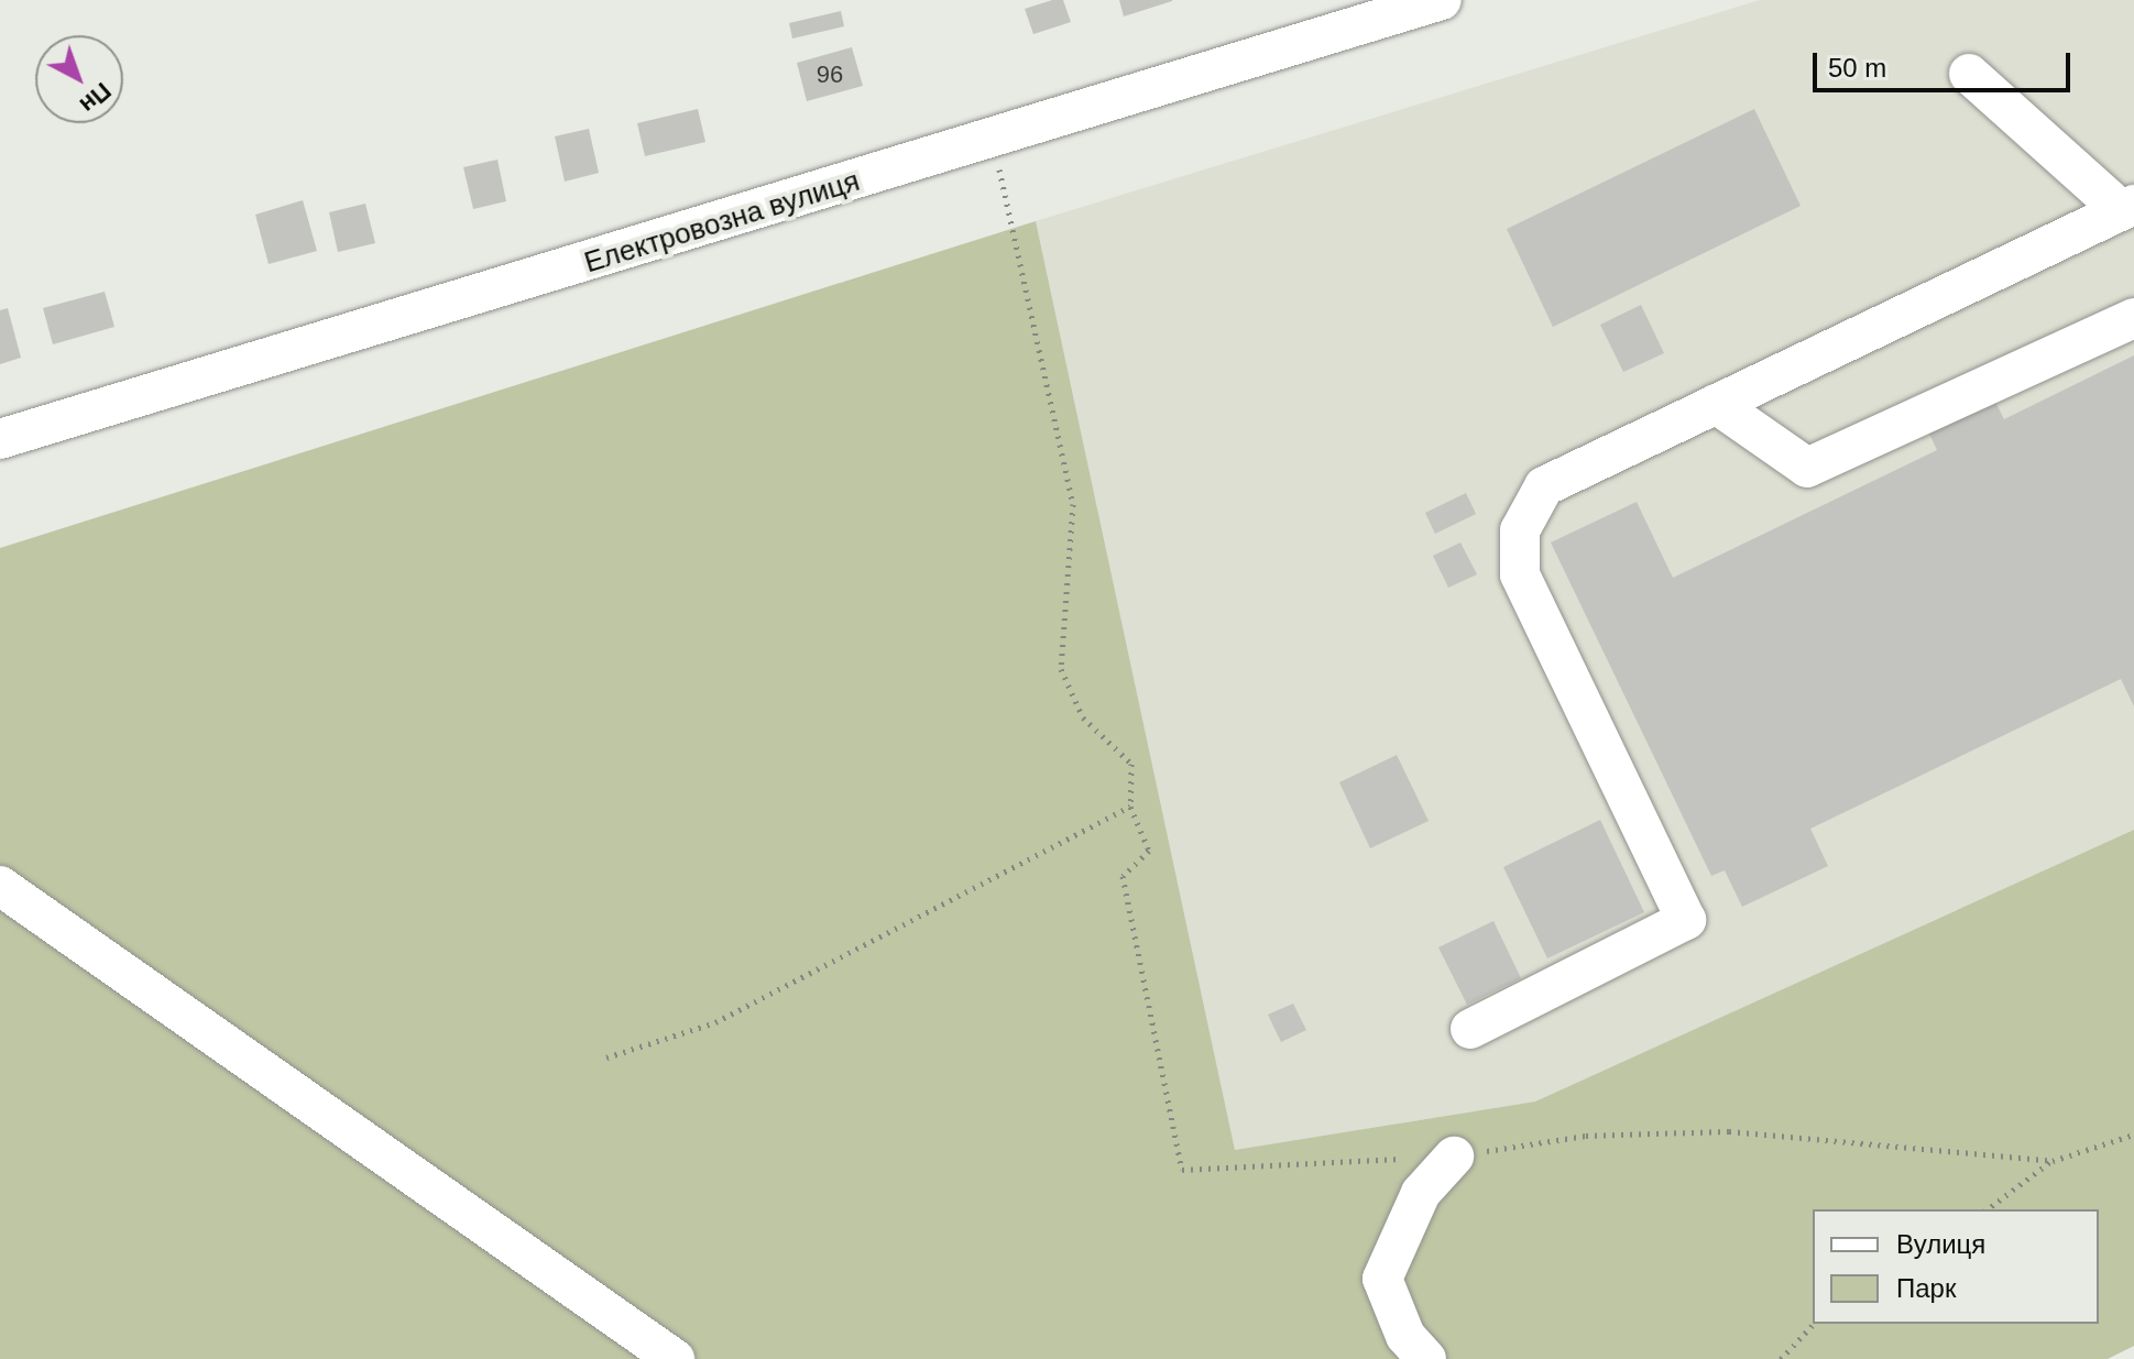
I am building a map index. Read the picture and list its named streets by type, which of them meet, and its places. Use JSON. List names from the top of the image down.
{
  "streets": {
    "street": ["Електровозна вулиця"]
  },
  "house_numbers": ["96"],
  "legend": ["Вулиця", "Парк"],
  "scale_bar": "50 m",
  "north": "bottom right"
}
